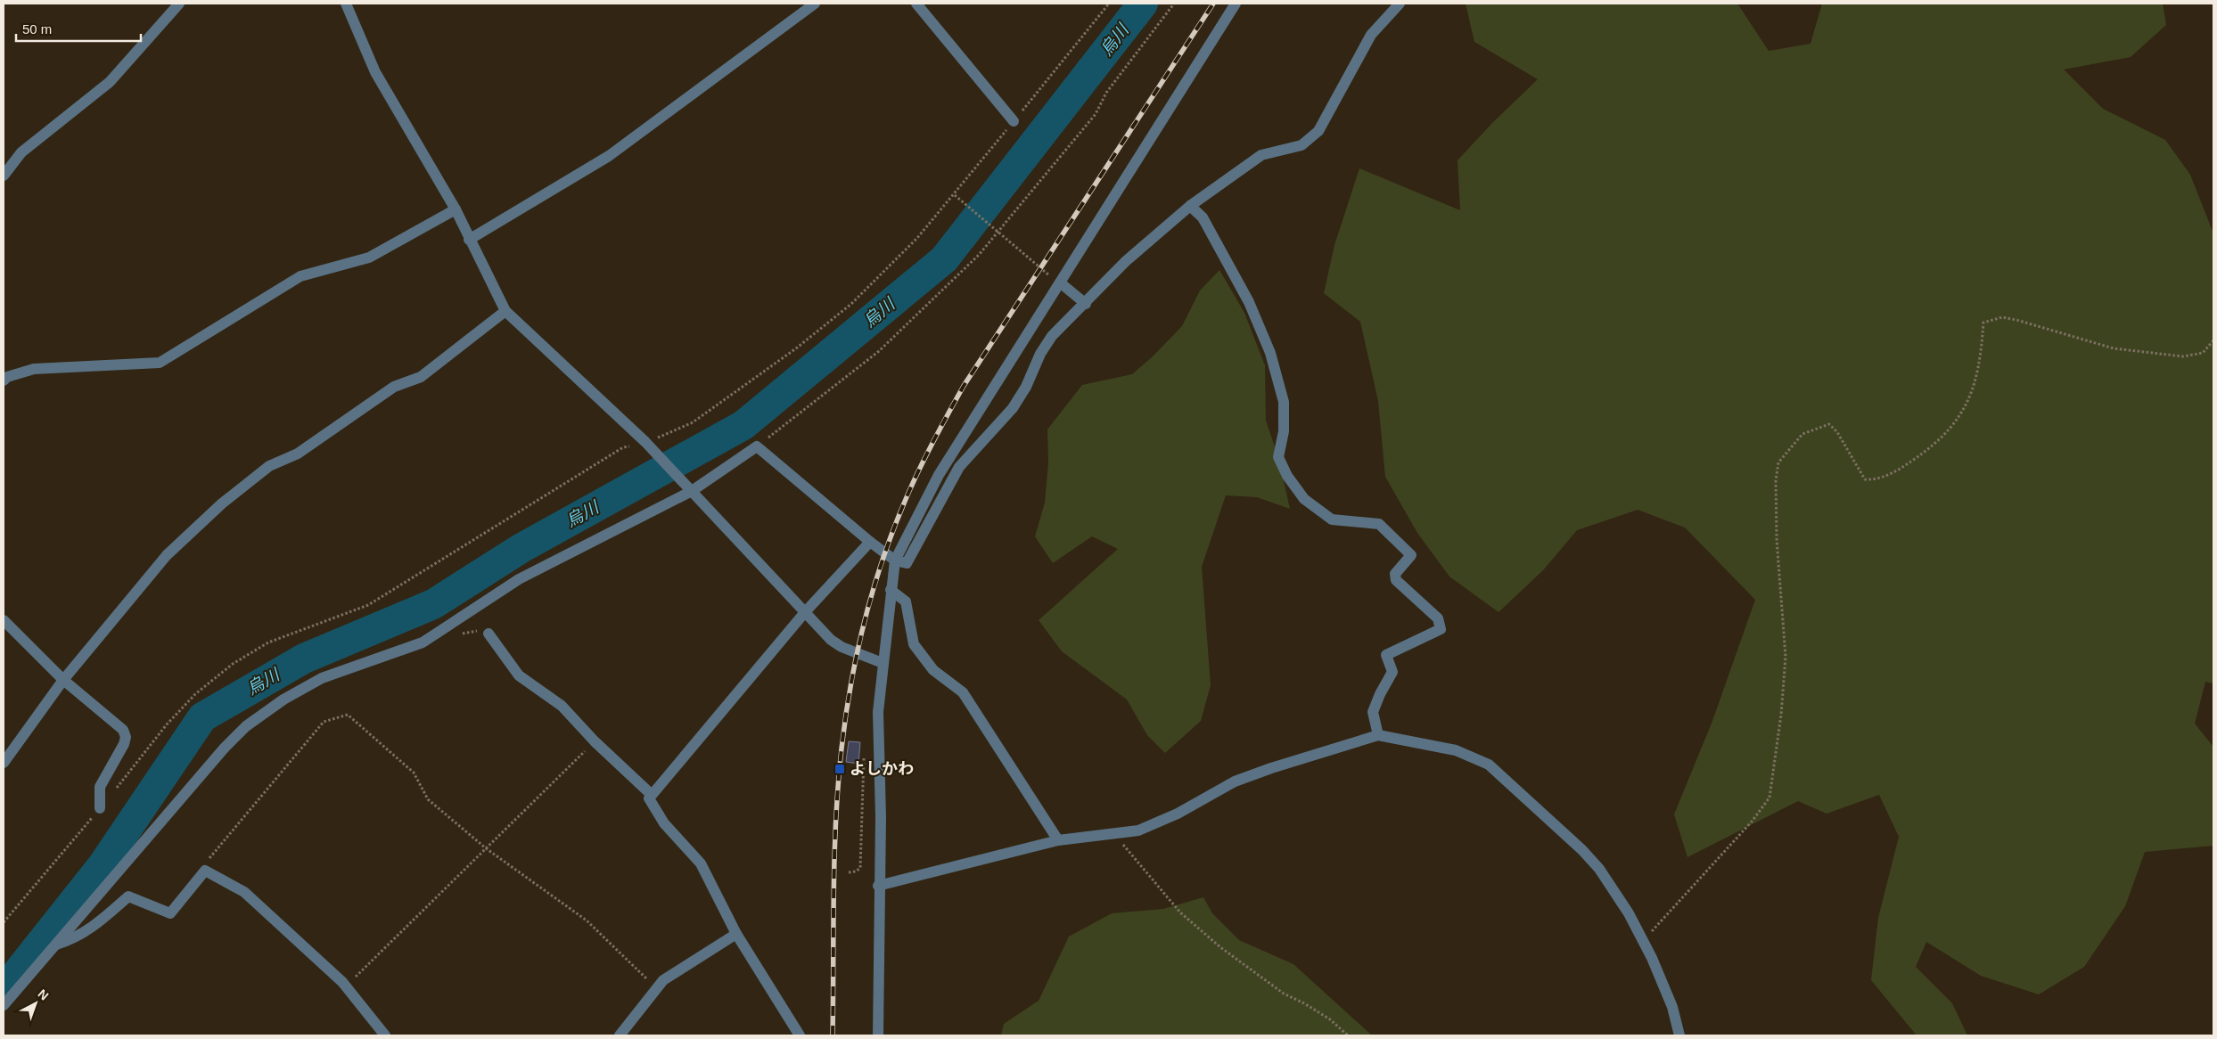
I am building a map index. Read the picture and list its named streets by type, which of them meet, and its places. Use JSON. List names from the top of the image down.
{
  "water": ["烏川"],
  "places": {
    "transit": ["よしかわ"]
  },
  "scale_bar": "50 m",
  "north": "top right"
}
